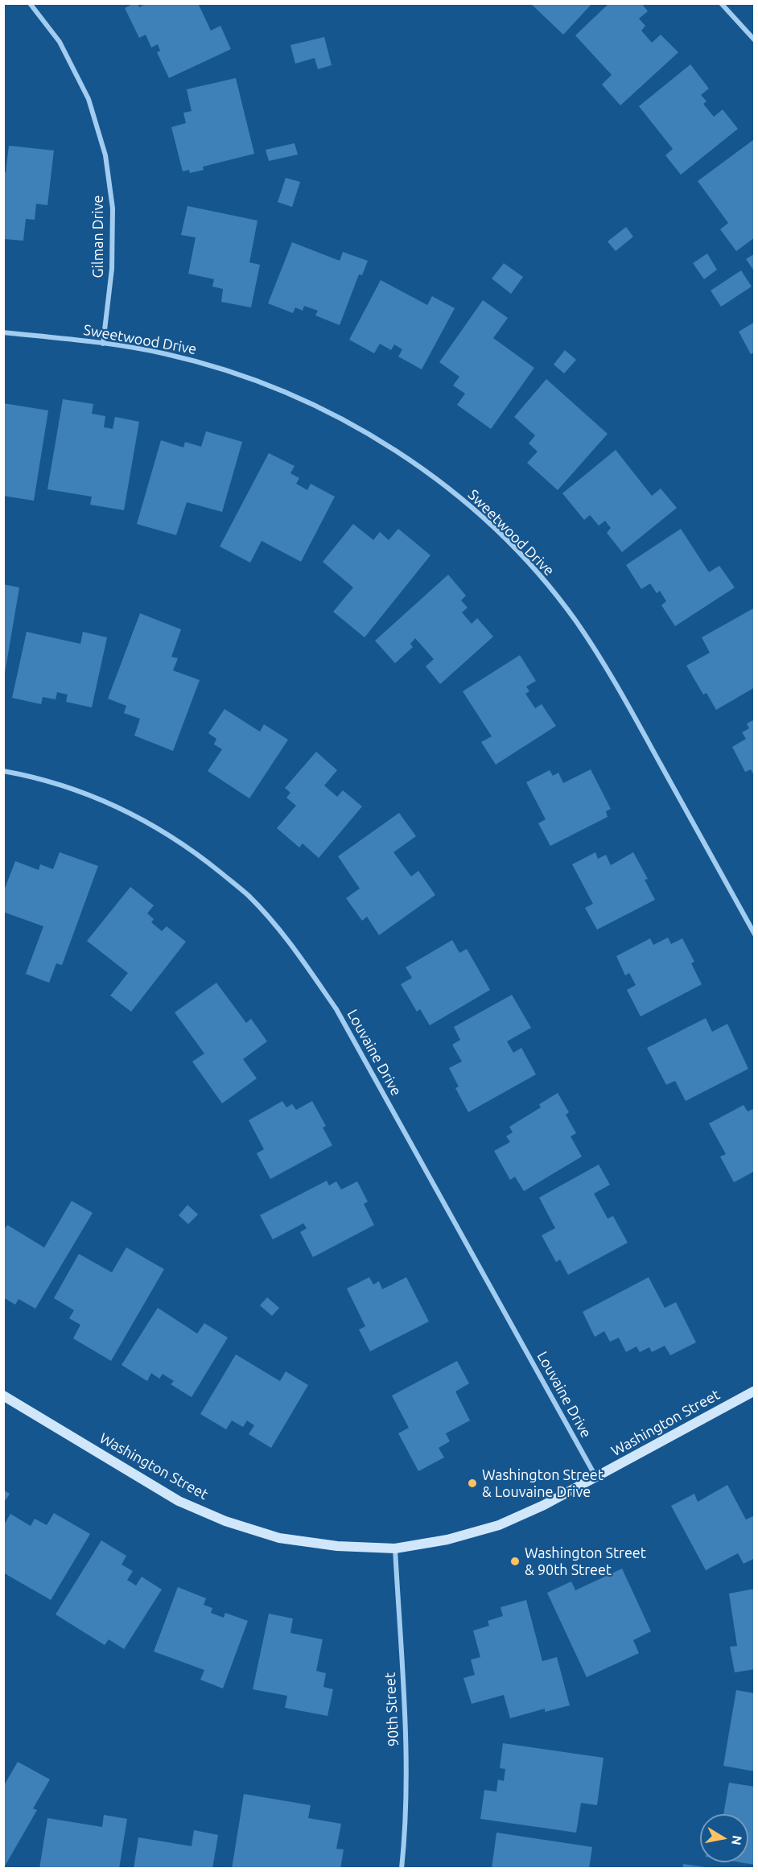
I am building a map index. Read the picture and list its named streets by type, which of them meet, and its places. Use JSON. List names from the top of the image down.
{
  "streets": {
    "street": [
      "Gilman Drive",
      "Sweetwood Drive",
      "Louvaine Drive",
      "Washington Street",
      "90th Street"
    ]
  },
  "crossings": [
    ["Gilman Drive", "Sweetwood Drive"],
    ["Louvaine Drive", "Washington Street"],
    ["Washington Street", "90th Street"]
  ],
  "places": ["Washington Street & Louvaine Drive", "Washington Street & 90th Street"],
  "north": "right"
}
